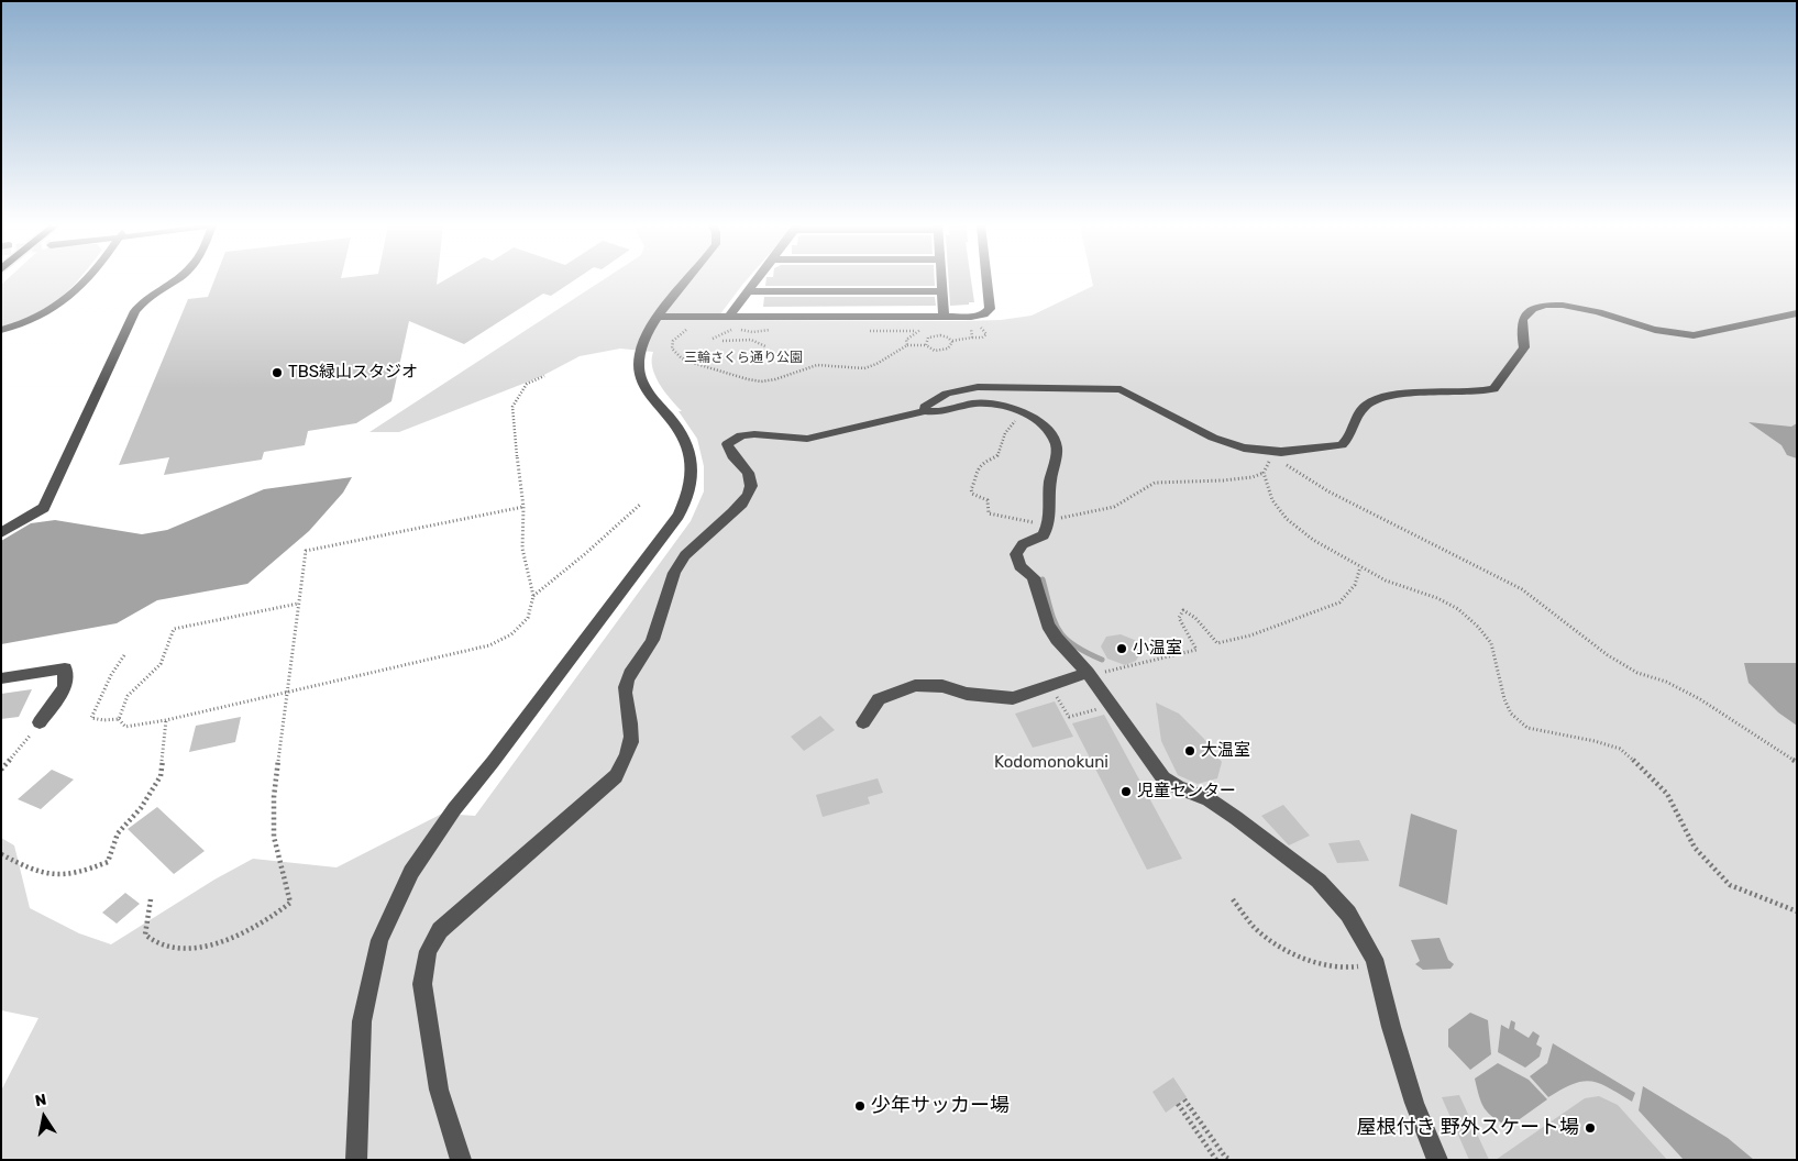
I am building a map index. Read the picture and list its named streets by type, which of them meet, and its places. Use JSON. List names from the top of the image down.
{
  "parks": ["三輪さくら通り公園", "Kodomonokuni"],
  "places": [
    "TBS緑山スタジオ",
    "小温室",
    "大温室",
    "児童センター",
    "少年サッカー場",
    "屋根付き 野外スケート場"
  ],
  "north": "top"
}
